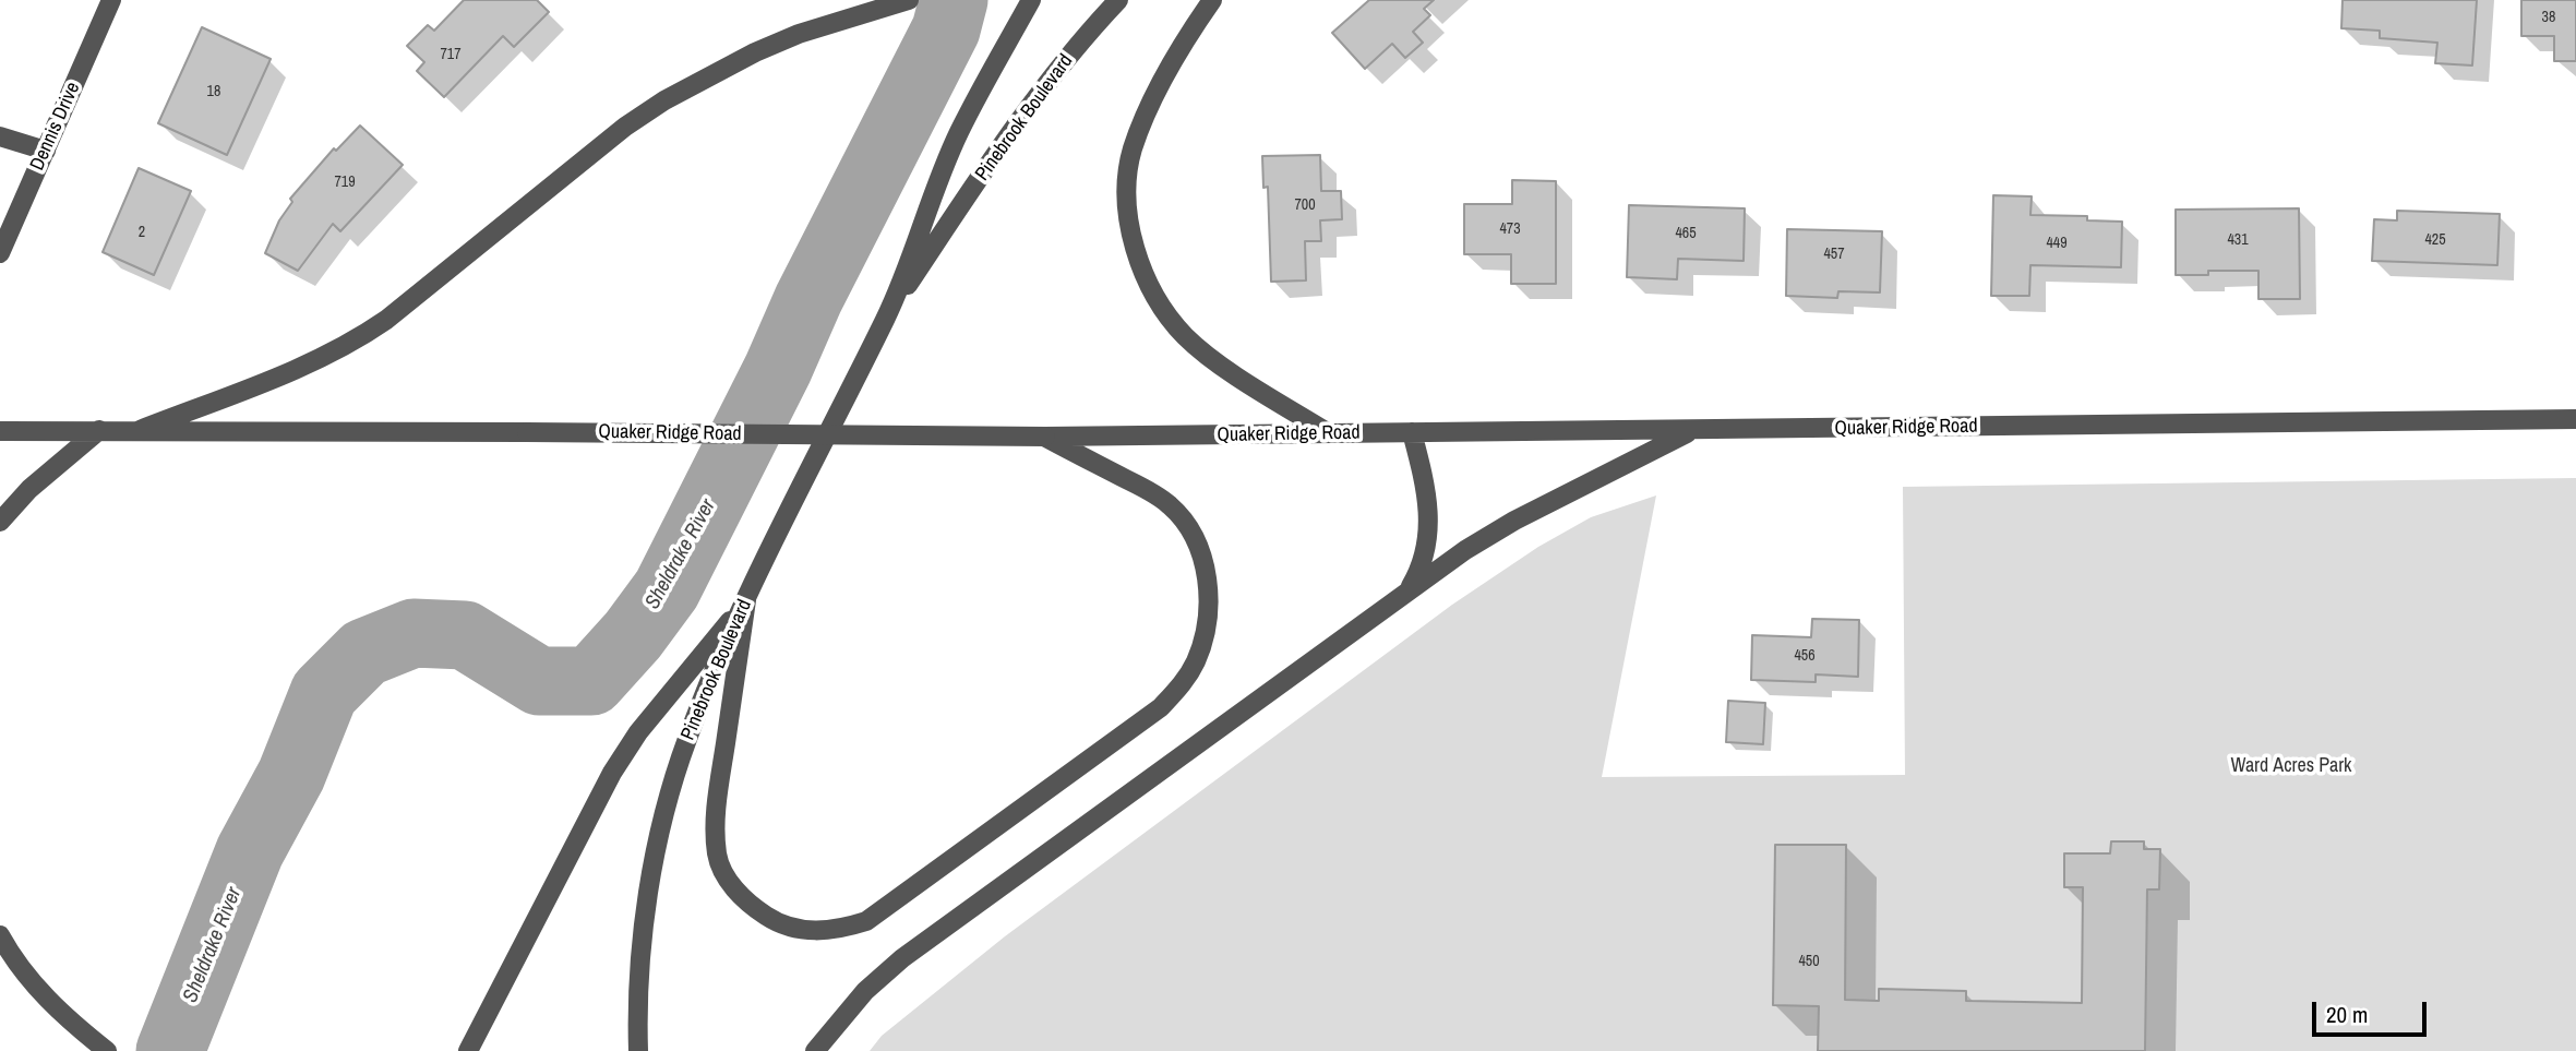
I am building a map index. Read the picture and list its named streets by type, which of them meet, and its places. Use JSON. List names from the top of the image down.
{
  "streets": {
    "street": ["Pinebrook Boulevard", "Dennis Drive", "Quaker Ridge Road"]
  },
  "water": ["Sheldrake River"],
  "parks": ["Ward Acres Park"],
  "house_numbers": [
    "38",
    "717",
    "18",
    "719",
    "700",
    "473",
    "2",
    "465",
    "431",
    "425",
    "449",
    "457",
    "456",
    "450"
  ],
  "scale_bar": "20 m"
}
